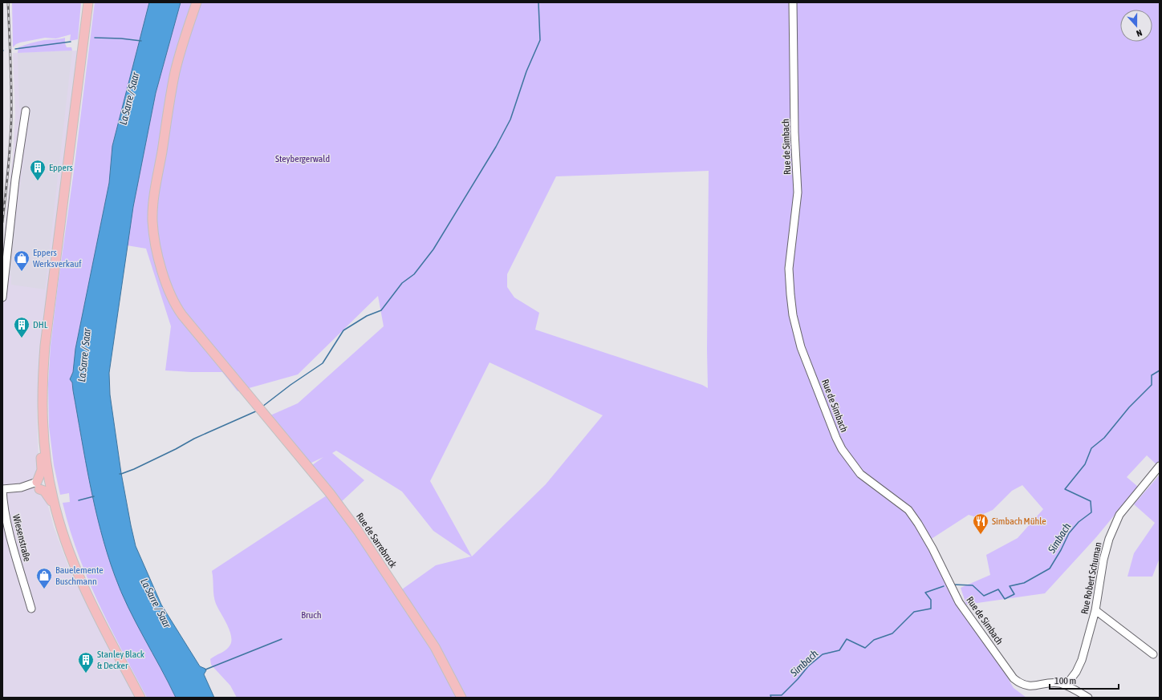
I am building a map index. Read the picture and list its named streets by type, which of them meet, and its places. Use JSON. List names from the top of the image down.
{
  "streets": {
    "main road": ["Rue de Sarrebruck"],
    "street": ["Rue de Simbach", "Wiesenstraße", "Rue Robert Schuman"]
  },
  "crossings": [
    ["Rue de Simbach", "Rue Robert Schuman"]
  ],
  "water": ["La Sarre / Saar", "Simbach"],
  "parks": ["Steybergerwald", "Bruch"],
  "places": {
    "building": ["Eppers", "DHL", "Stanley Black & Decker"],
    "shop": ["Eppers Werksverkauf", "Bauelemente Buschmann"],
    "restaurant": ["Simbach Mühle"]
  },
  "scale_bar": "100 m",
  "north": "bottom"
}
